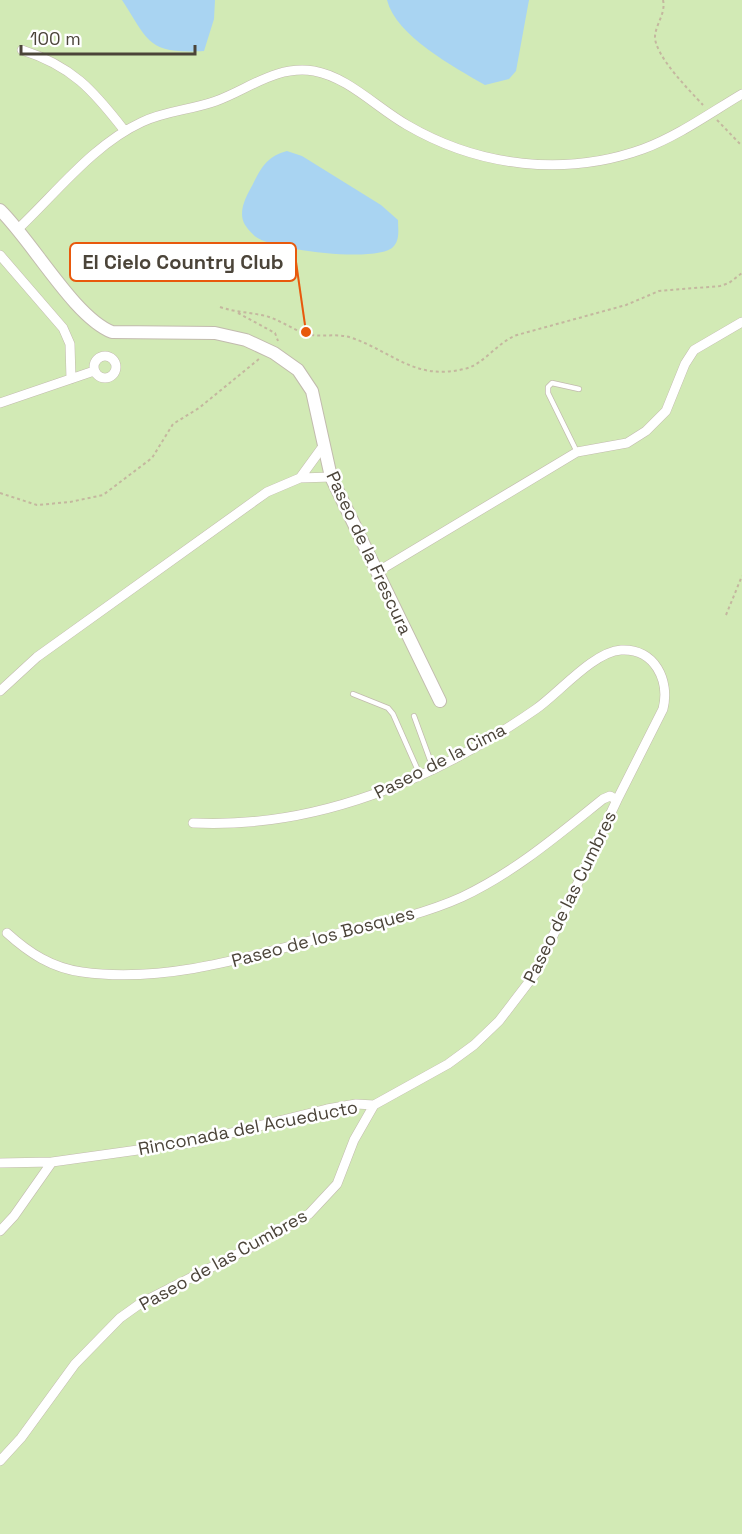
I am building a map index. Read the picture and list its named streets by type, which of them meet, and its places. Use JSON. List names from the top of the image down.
{
  "streets": {
    "street": [
      "Paseo de la Frescura",
      "Paseo de la Cima",
      "Paseo de las Cumbres",
      "Paseo de los Bosques",
      "Rinconada del Acueducto"
    ]
  },
  "crossings": [
    ["Paseo de la Cima", "Paseo de las Cumbres"],
    ["Paseo de las Cumbres", "Paseo de los Bosques"],
    ["Paseo de las Cumbres", "Rinconada del Acueducto"]
  ],
  "places": ["El Cielo Country Club"],
  "scale_bar": "100 m"
}
